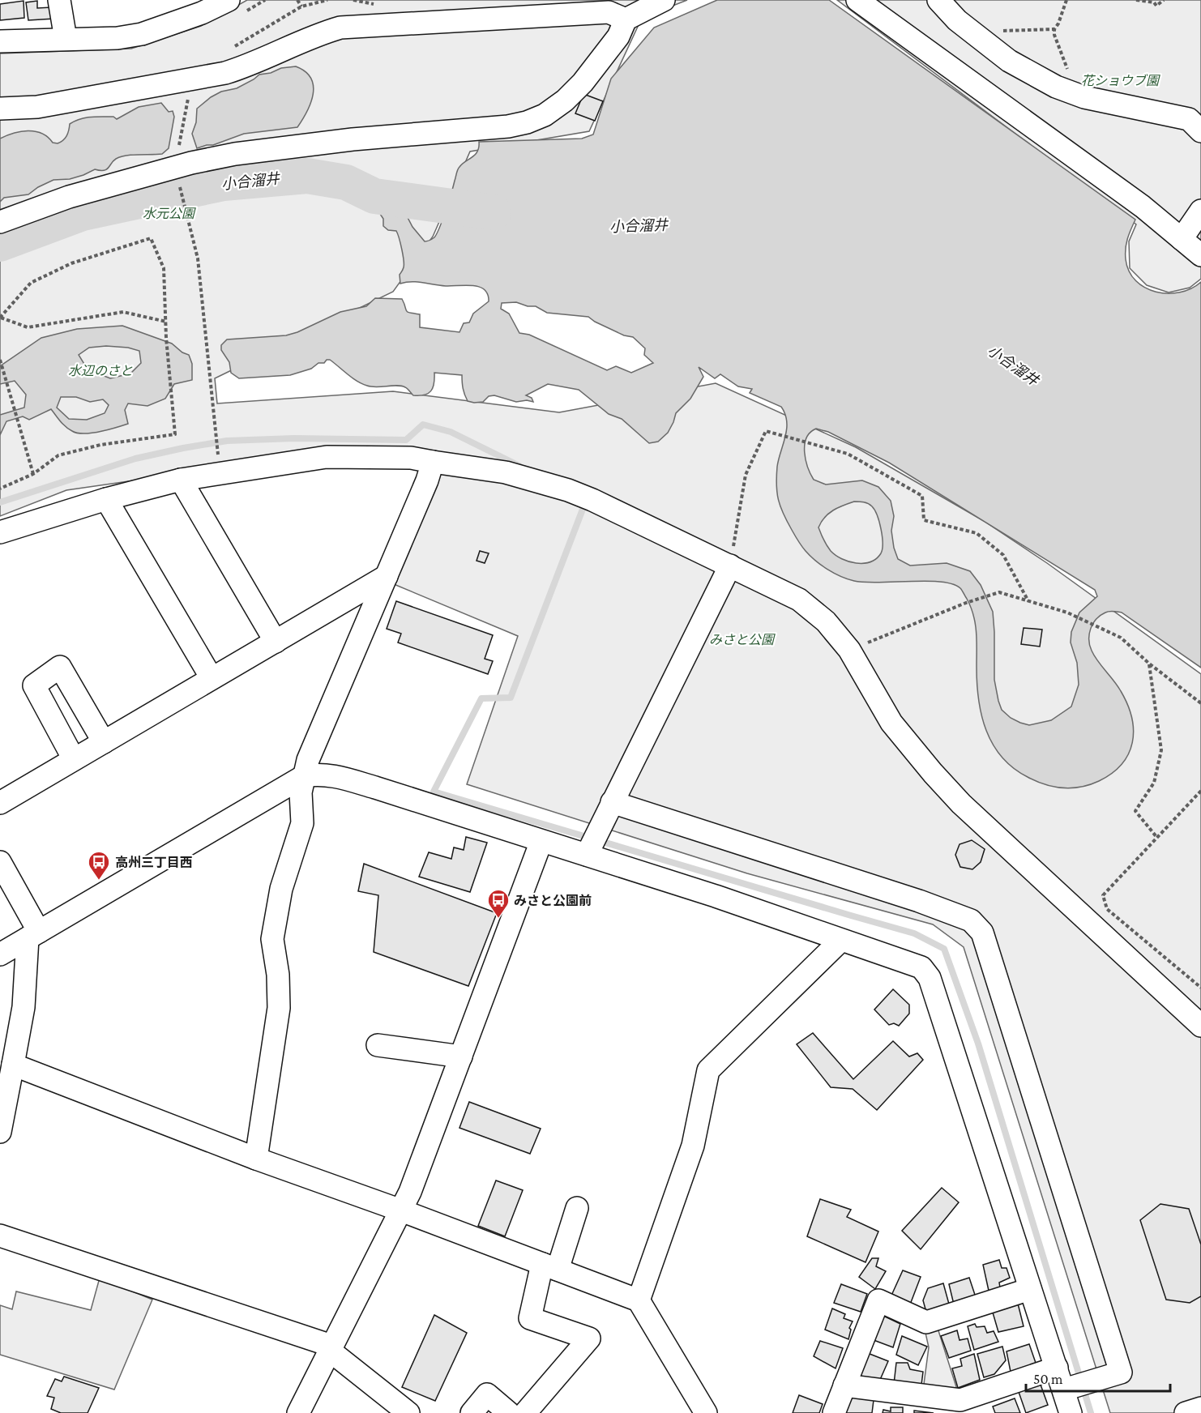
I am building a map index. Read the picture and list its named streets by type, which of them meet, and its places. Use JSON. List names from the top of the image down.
{
  "water": ["小合溜井"],
  "parks": [
    "花ショウブ園",
    "水元公園",
    "水辺のさと",
    "みさと公園"
  ],
  "places": {
    "bus stop": ["高州三丁目西", "みさと公園前"]
  },
  "scale_bar": "50 m"
}
